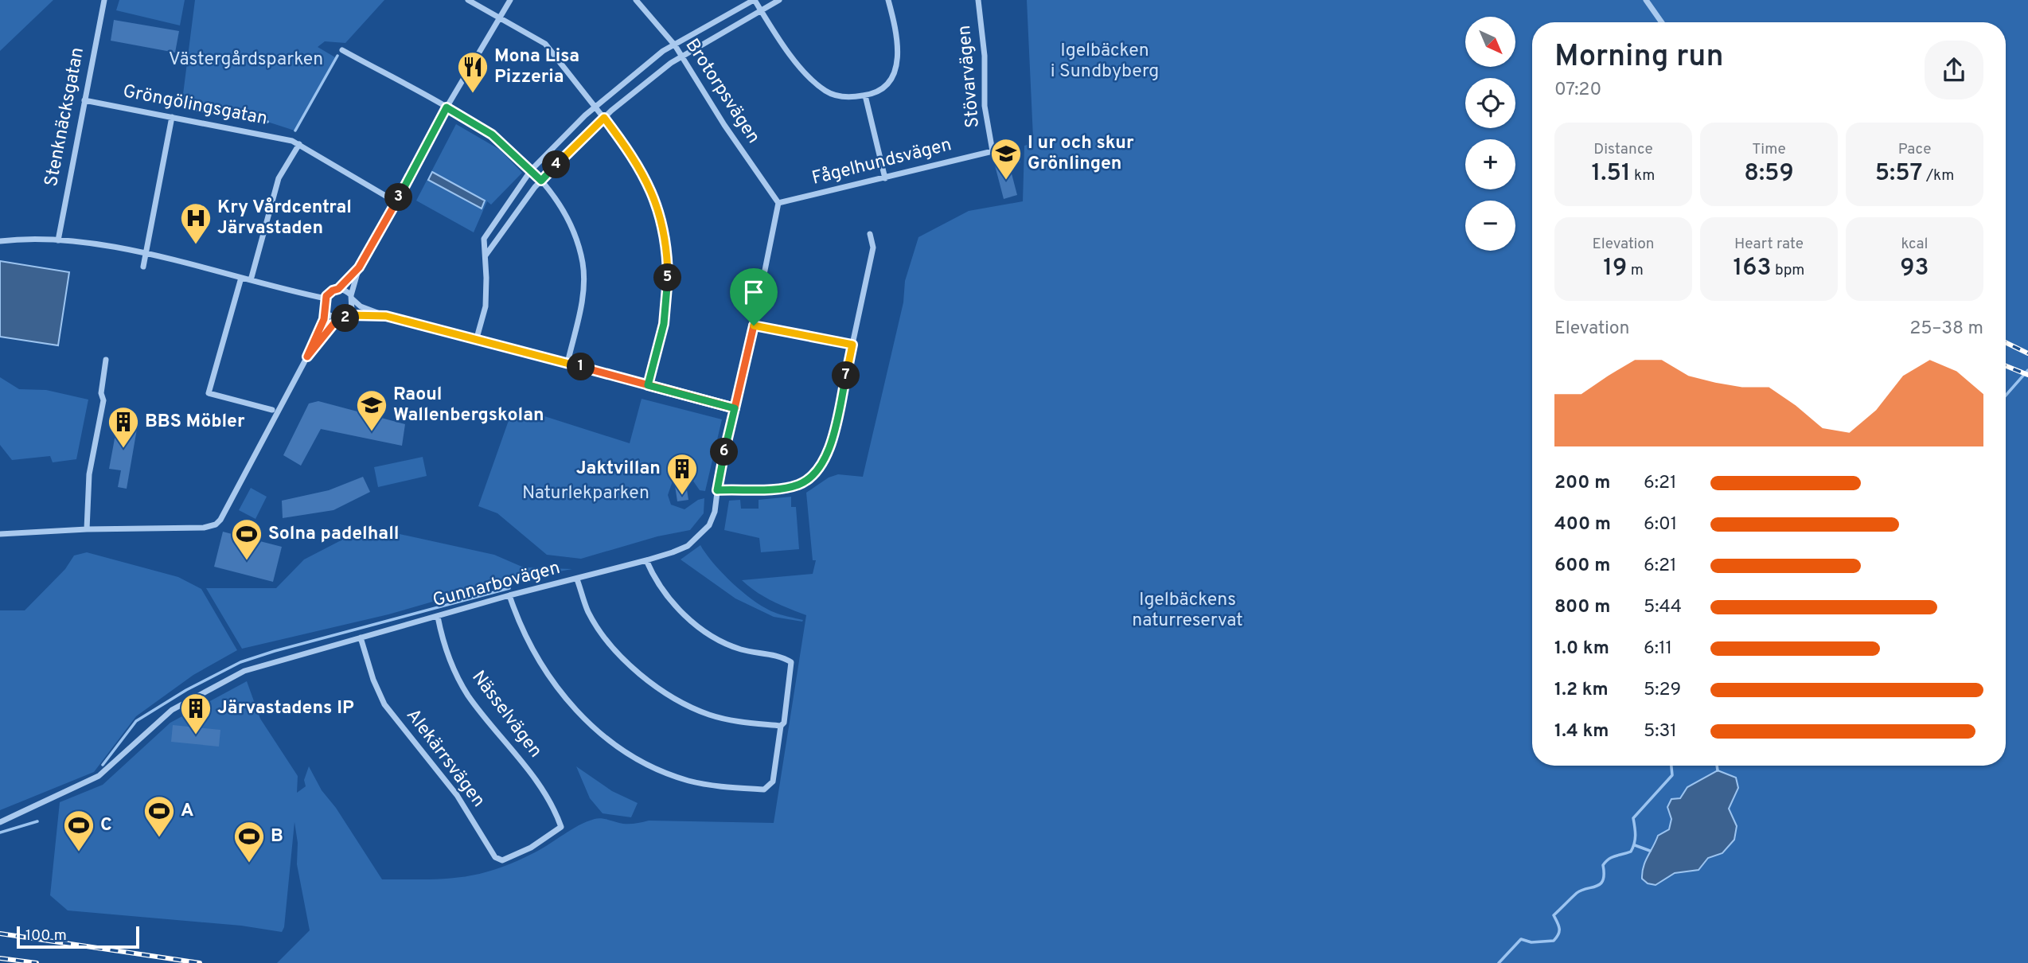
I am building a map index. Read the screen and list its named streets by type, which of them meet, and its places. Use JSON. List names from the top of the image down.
{
  "streets": {
    "street": [
      "Stövarvägen",
      "Brotorpsvägen",
      "Gröngölingsgatan",
      "Stenknäcksgatan",
      "Fågelhundsvägen",
      "Gunnarbovägen",
      "Nässelvägen",
      "Alekärrsvägen"
    ]
  },
  "crossings": [
    ["Stövarvägen", "Fågelhundsvägen"],
    ["Brotorpsvägen", "Fågelhundsvägen"],
    ["Brotorpsvägen", "Gunnarbovägen"],
    ["Gröngölingsgatan", "Stenknäcksgatan"],
    ["Fågelhundsvägen", "Gunnarbovägen"],
    ["Gunnarbovägen", "Nässelvägen"],
    ["Gunnarbovägen", "Alekärrsvägen"],
    ["Nässelvägen", "Alekärrsvägen"]
  ],
  "parks": [
    "Igelbäcken i Sundbyberg",
    "Västergårdsparken",
    "Naturlekparken",
    "Igelbäckens naturreservat"
  ],
  "places": {
    "restaurant": ["Mona Lisa Pizzeria"],
    "school or university": ["I ur och skur Grönlingen", "Raoul Wallenbergskolan"],
    "hospital": ["Kry Vårdcentral Järvastaden"],
    "building": ["BBS Möbler", "Jaktvillan", "Järvastadens IP"],
    "sports": [
      "Solna padelhall",
      "A",
      "C",
      "B"
    ]
  },
  "scale_bar": "100 m",
  "north": "bottom right",
  "page": {
    "map_buttons": ["+", "−"],
    "heading": ["Morning run", "07:20"],
    "stats": [
      ["Distance", "1.51 km"],
      ["Time", "8:59"],
      ["Pace", "5:57 /km"],
      ["Elevation", "19 m"],
      ["Heart rate", "163 bpm"],
      ["kcal", "93"]
    ],
    "pins": [
      "4",
      "3",
      "5",
      "2",
      "1",
      "7",
      "6"
    ],
    "chart": ["Elevation", "25–38 m"],
    "list": [
      {
        "name": "200 m",
        "note": "6:21"
      },
      {
        "name": "400 m",
        "note": "6:01"
      },
      {
        "name": "600 m",
        "note": "6:21"
      },
      {
        "name": "800 m",
        "note": "5:44"
      },
      {
        "name": "1.0 km",
        "note": "6:11"
      },
      {
        "name": "1.2 km",
        "note": "5:29"
      },
      {
        "name": "1.4 km",
        "note": "5:31"
      }
    ],
    "scale": "100 m"
  }
}
